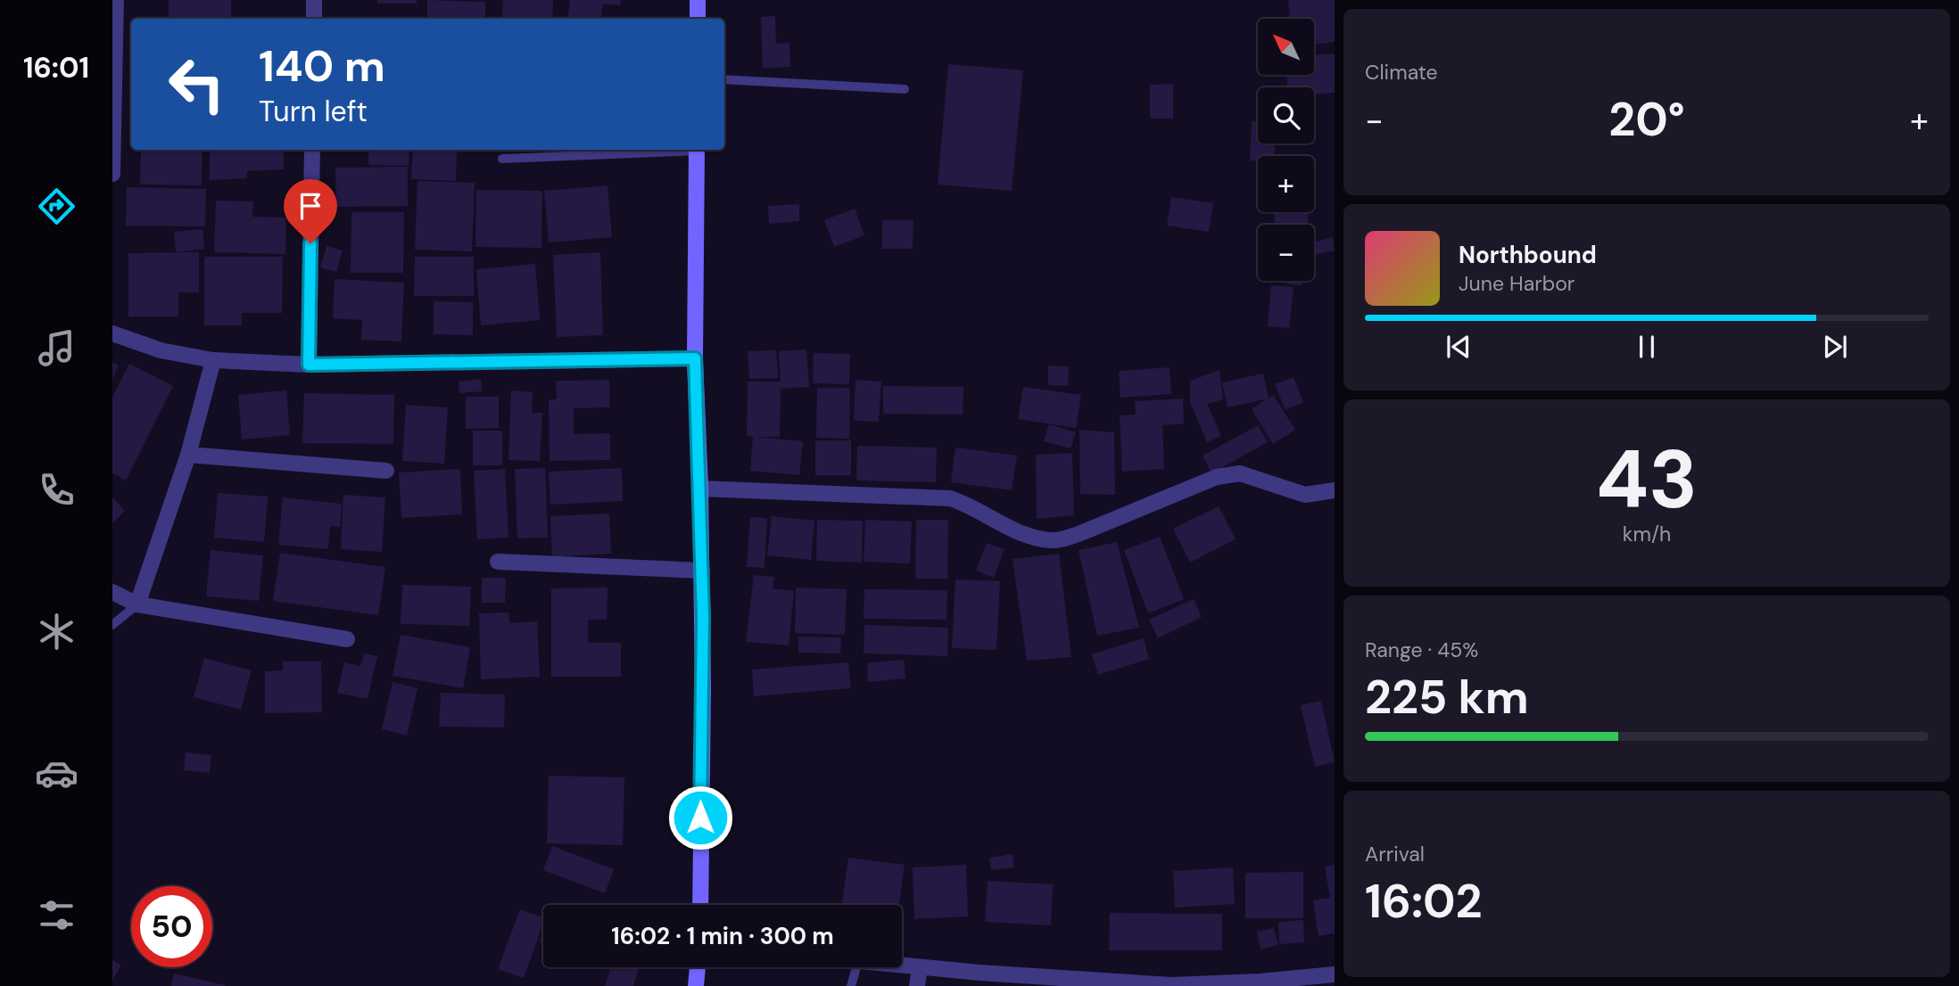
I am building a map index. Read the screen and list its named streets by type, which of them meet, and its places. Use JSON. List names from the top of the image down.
{
  "north": "top left",
  "page": {
    "tabs": "16:01",
    "tile": [
      "Climate",
      ["43", "km/h"],
      ["Range · 45%", "225 km"],
      ["Arrival", "16:02"]
    ],
    "map_buttons": ["+", "−"],
    "turn": ["140 m", "Turn left"],
    "heat": ["−", "20°", "+"],
    "song": ["Northbound", "June Harbor"],
    "limit": "50",
    "trip": "16:02 · 1 min · 300 m"
  }
}
